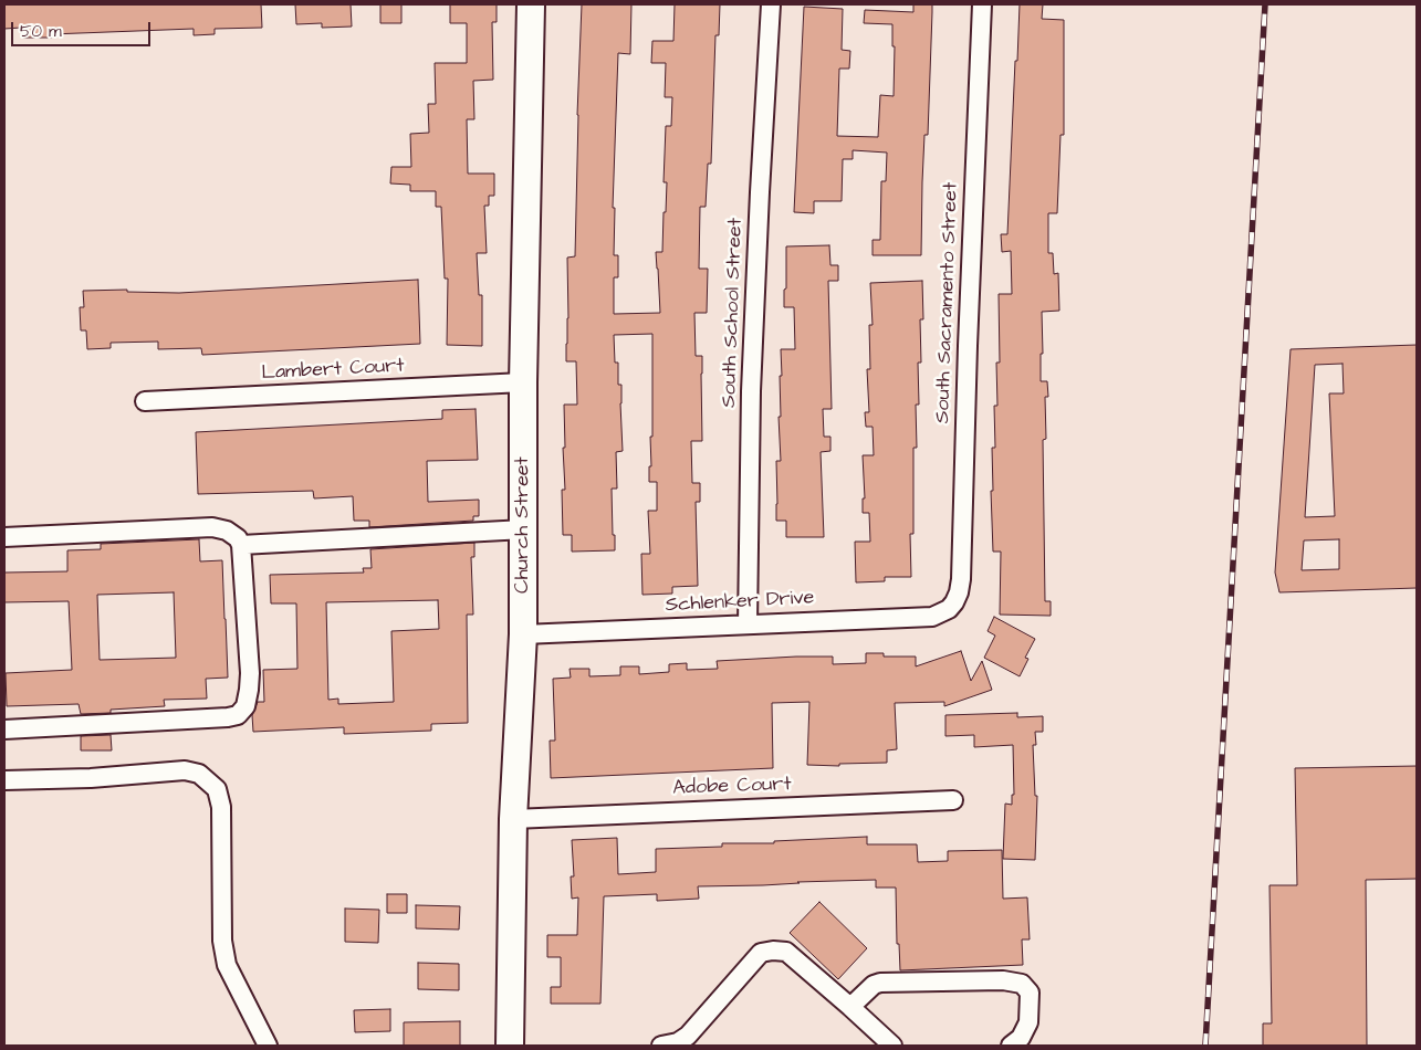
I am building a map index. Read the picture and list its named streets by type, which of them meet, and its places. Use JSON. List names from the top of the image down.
{
  "streets": {
    "street": [
      "South Sacramento Street",
      "South School Street",
      "Lambert Court",
      "Church Street",
      "Schlenker Drive",
      "Adobe Court"
    ]
  },
  "crossings": [
    ["South Sacramento Street", "Schlenker Drive"],
    ["South School Street", "Schlenker Drive"],
    ["Lambert Court", "Church Street"],
    ["Church Street", "Schlenker Drive"],
    ["Church Street", "Adobe Court"]
  ],
  "scale_bar": "50 m"
}
